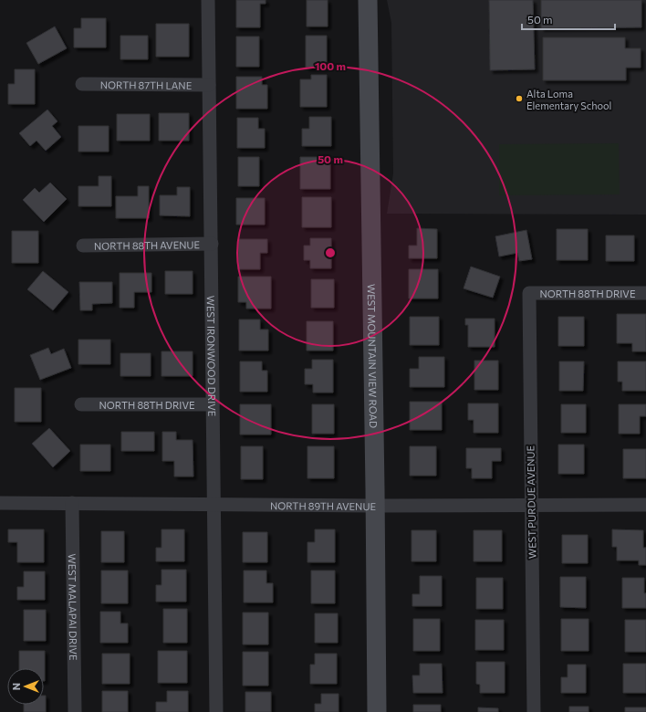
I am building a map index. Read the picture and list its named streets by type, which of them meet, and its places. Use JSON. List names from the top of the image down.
{
  "streets": {
    "street": [
      "NORTH 87TH LANE",
      "NORTH 88TH AVENUE",
      "NORTH 88TH DRIVE",
      "WEST IRONWOOD DRIVE",
      "WEST MOUNTAIN VIEW ROAD",
      "WEST PURDUE AVENUE",
      "NORTH 89TH AVENUE",
      "WEST MALAPAI DRIVE"
    ]
  },
  "crossings": [
    ["NORTH 87TH LANE", "WEST IRONWOOD DRIVE"],
    ["NORTH 88TH AVENUE", "WEST IRONWOOD DRIVE"],
    ["NORTH 88TH DRIVE", "WEST IRONWOOD DRIVE"],
    ["NORTH 88TH DRIVE", "WEST PURDUE AVENUE"],
    ["WEST IRONWOOD DRIVE", "NORTH 89TH AVENUE"],
    ["WEST MOUNTAIN VIEW ROAD", "NORTH 89TH AVENUE"],
    ["WEST PURDUE AVENUE", "NORTH 89TH AVENUE"],
    ["NORTH 89TH AVENUE", "WEST MALAPAI DRIVE"]
  ],
  "places": ["Alta Loma Elementary School"],
  "scale_bar": "50 m",
  "north": "left",
  "rings": ["100 m", "50 m"]
}
